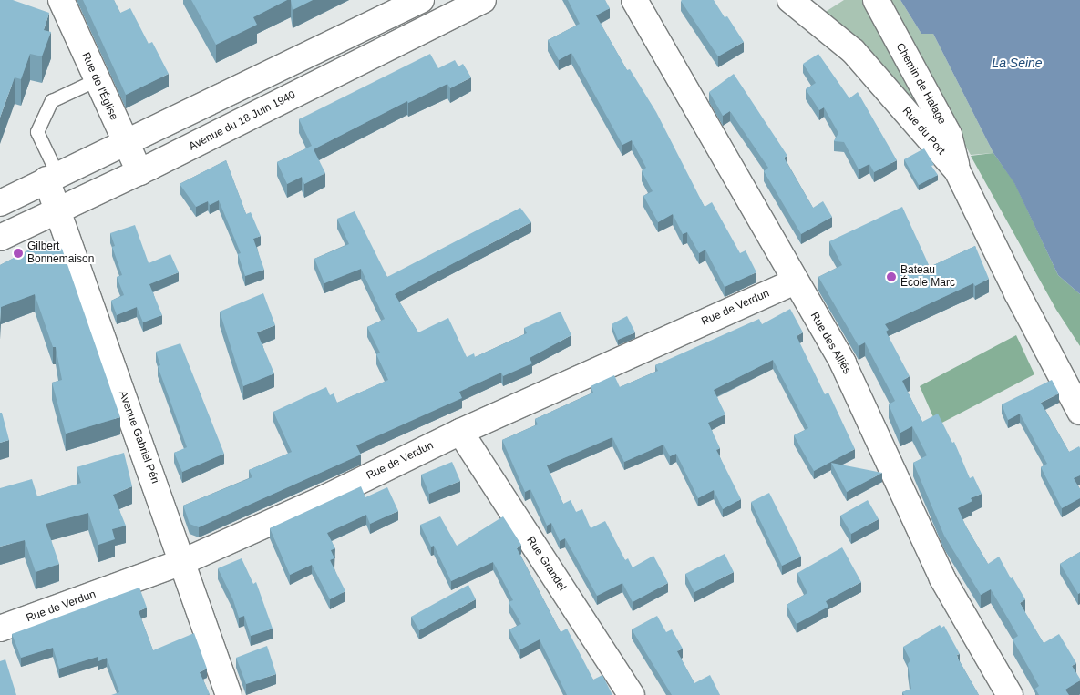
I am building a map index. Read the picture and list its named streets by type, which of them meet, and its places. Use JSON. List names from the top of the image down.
{
  "streets": {
    "street": [
      "Chemin de Halage",
      "Rue de l'Église",
      "Avenue du 18 Juin 1940",
      "Rue du Port",
      "Rue de Verdun",
      "Rue des Alliés",
      "Avenue Gabriel Péri",
      "Rue Grandel"
    ]
  },
  "crossings": [
    ["Chemin de Halage", "Rue du Port"],
    ["Rue de l'Église", "Avenue du 18 Juin 1940"],
    ["Avenue du 18 Juin 1940", "Avenue Gabriel Péri"],
    ["Rue de Verdun", "Rue des Alliés"],
    ["Rue de Verdun", "Avenue Gabriel Péri"],
    ["Rue de Verdun", "Rue Grandel"]
  ],
  "water": ["La Seine"],
  "places": ["Gilbert Bonnemaison", "Bateau École Marc"]
}
